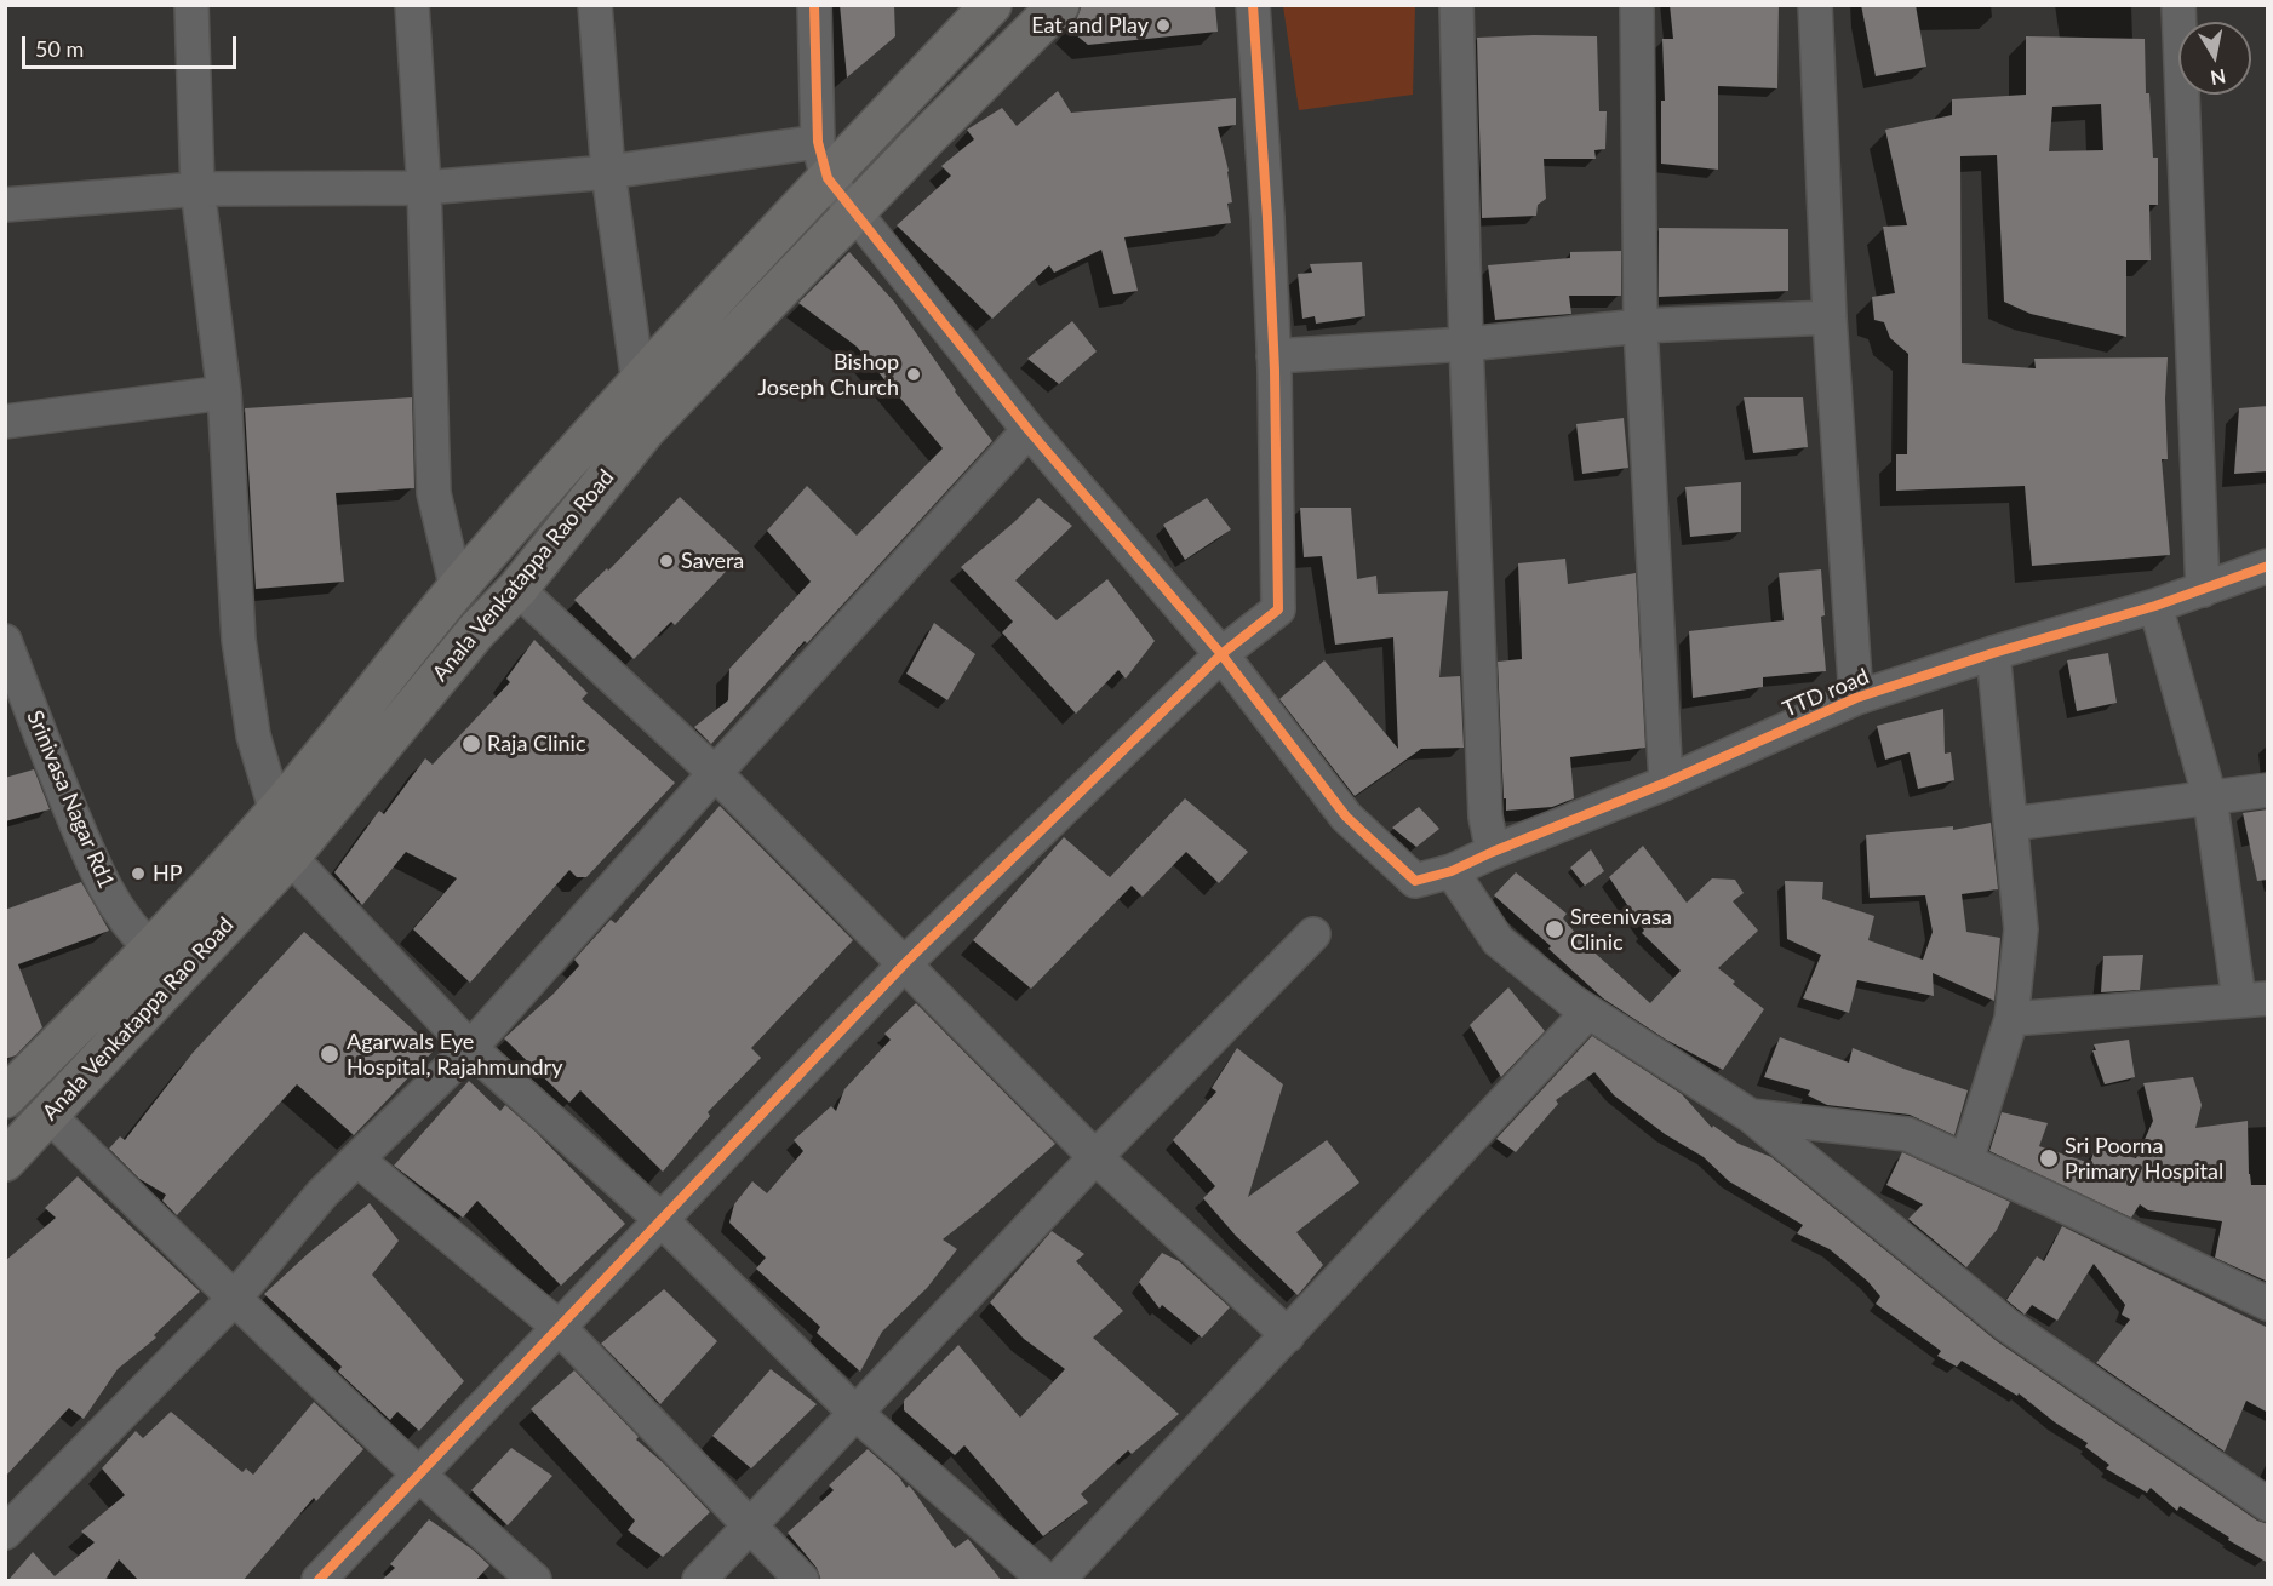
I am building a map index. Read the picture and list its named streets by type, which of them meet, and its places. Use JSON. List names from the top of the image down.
{
  "streets": {
    "main road": ["Anala Venkatappa Rao Road"],
    "street": ["TTD road", "Srinivasa Nagar Rd1"]
  },
  "crossings": [
    ["Anala Venkatappa Rao Road", "Srinivasa Nagar Rd1"]
  ],
  "places": [
    "Eat and Play",
    "Bishop Joseph Church",
    "Savera",
    "Raja Clinic",
    "HP",
    "Sreenivasa Clinic",
    "Agarwals Eye Hospital, Rajahmundry",
    "Sri Poorna Primary Hospital"
  ],
  "scale_bar": "50 m",
  "north": "bottom"
}
